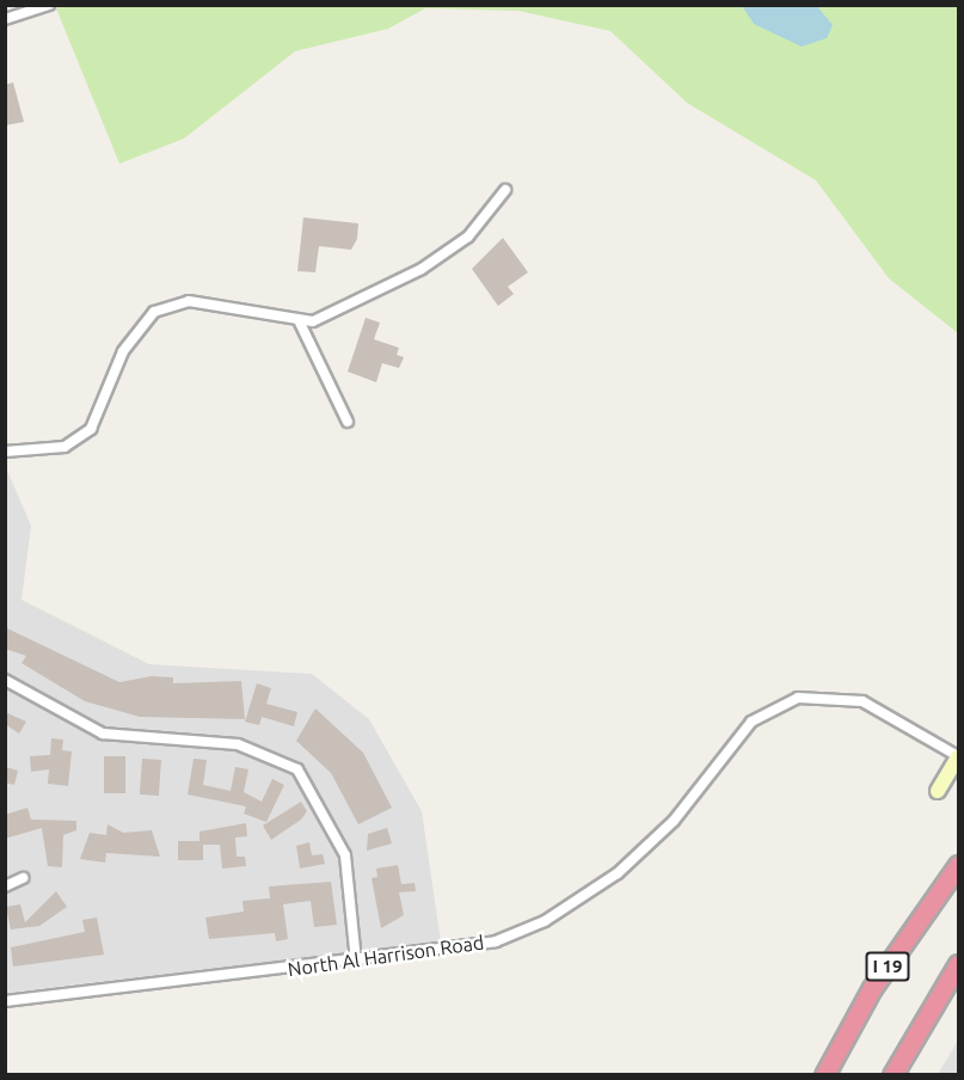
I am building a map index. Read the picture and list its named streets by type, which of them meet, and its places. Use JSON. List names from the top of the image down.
{
  "streets": {
    "highway": ["I 19"],
    "street": ["North Al Harrison Road"]
  }
}
